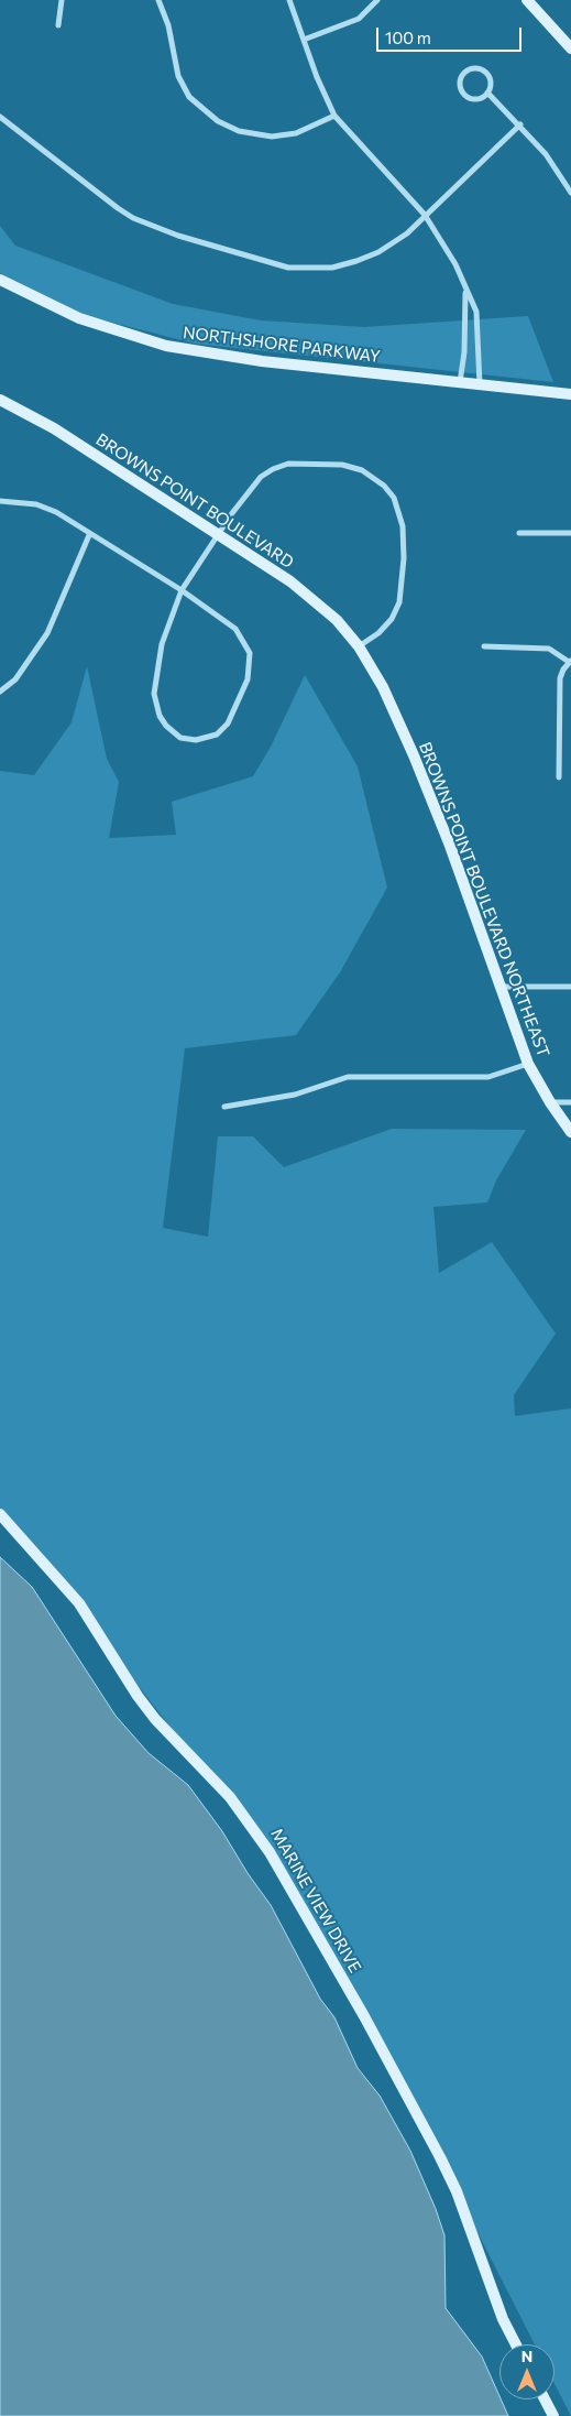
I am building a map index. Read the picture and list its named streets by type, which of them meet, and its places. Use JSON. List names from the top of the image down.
{
  "streets": {
    "street": [
      "NORTHSHORE PARKWAY",
      "BROWNS POINT BOULEVARD",
      "BROWNS POINT BOULEVARD NORTHEAST",
      "MARINE VIEW DRIVE"
    ]
  },
  "crossings": [
    ["BROWNS POINT BOULEVARD", "BROWNS POINT BOULEVARD NORTHEAST"]
  ],
  "scale_bar": "100 m",
  "north": "top"
}
